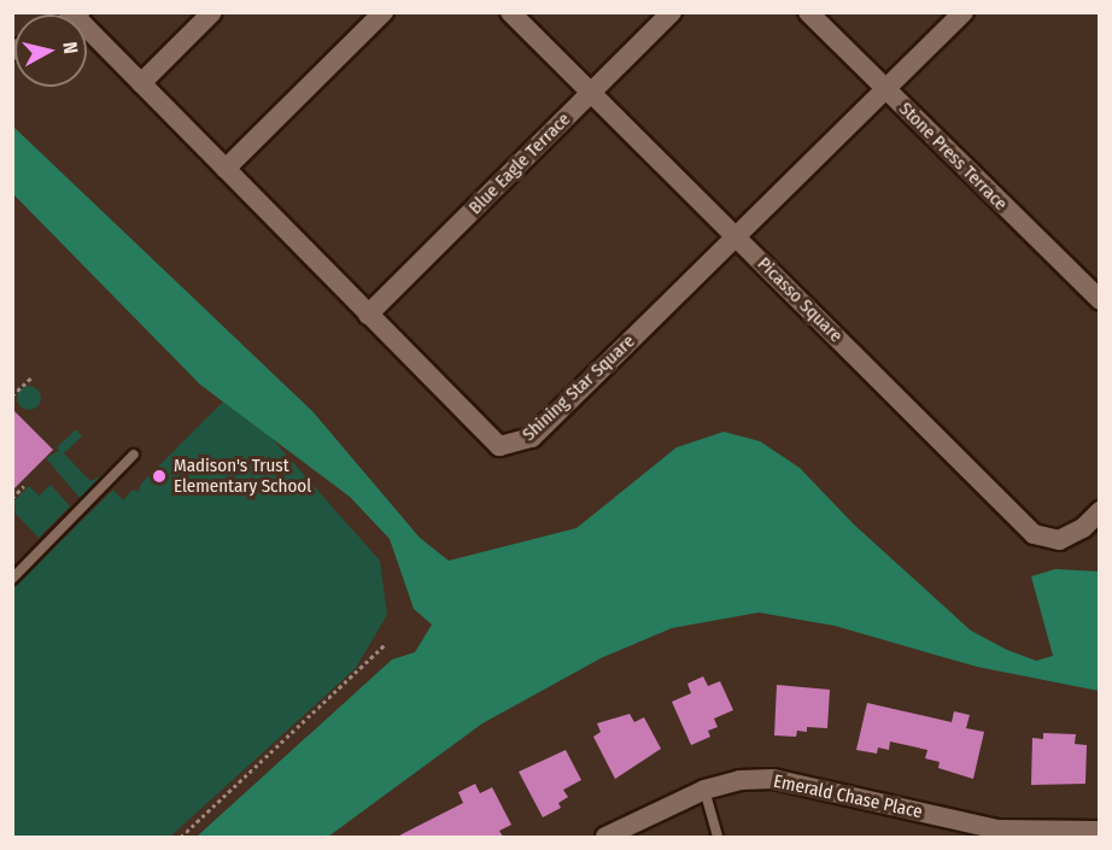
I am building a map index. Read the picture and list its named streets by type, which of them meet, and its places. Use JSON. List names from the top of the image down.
{
  "streets": {
    "street": [
      "Stone Press Terrace",
      "Blue Eagle Terrace",
      "Picasso Square",
      "Shining Star Square",
      "Emerald Chase Place"
    ]
  },
  "crossings": [
    ["Stone Press Terrace", "Shining Star Square"],
    ["Blue Eagle Terrace", "Picasso Square"],
    ["Blue Eagle Terrace", "Shining Star Square"],
    ["Picasso Square", "Shining Star Square"]
  ],
  "places": ["Madison's Trust Elementary School"],
  "north": "right"
}
